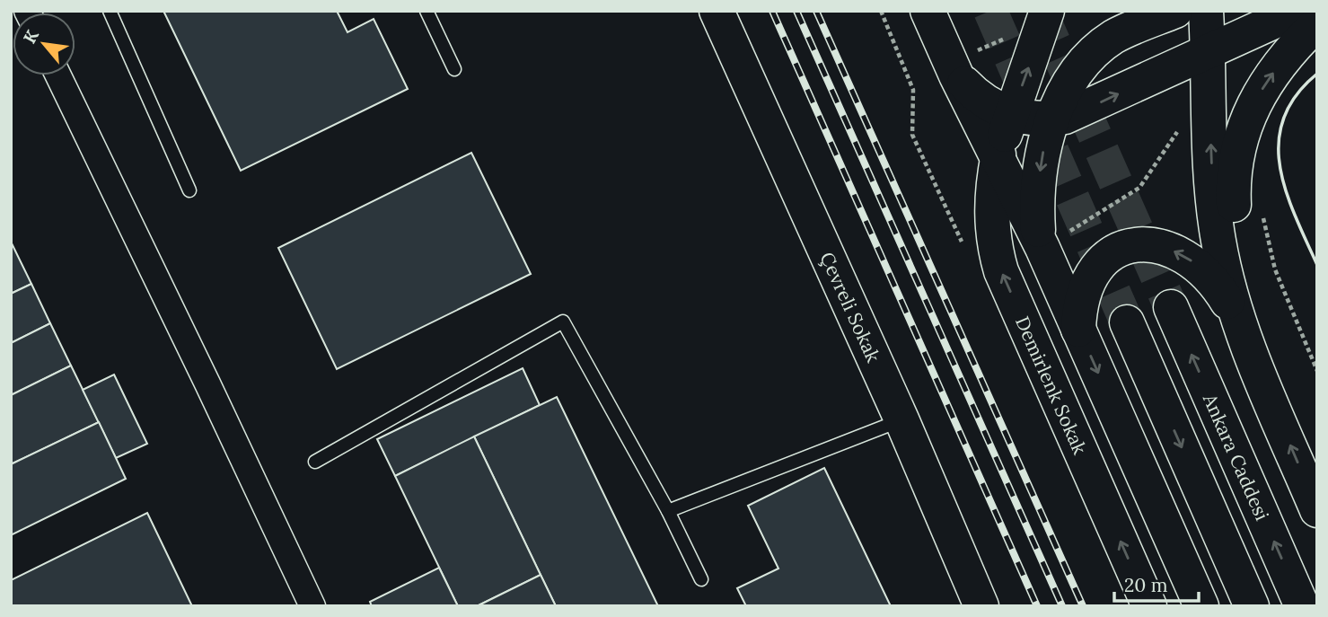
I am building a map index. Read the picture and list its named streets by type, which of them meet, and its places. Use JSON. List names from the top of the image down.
{
  "streets": {
    "main road": ["Çevreli Sokak", "Demirlenk Sokak", "Ankara Caddesi"]
  },
  "scale_bar": "20 m",
  "north": "top left"
}
